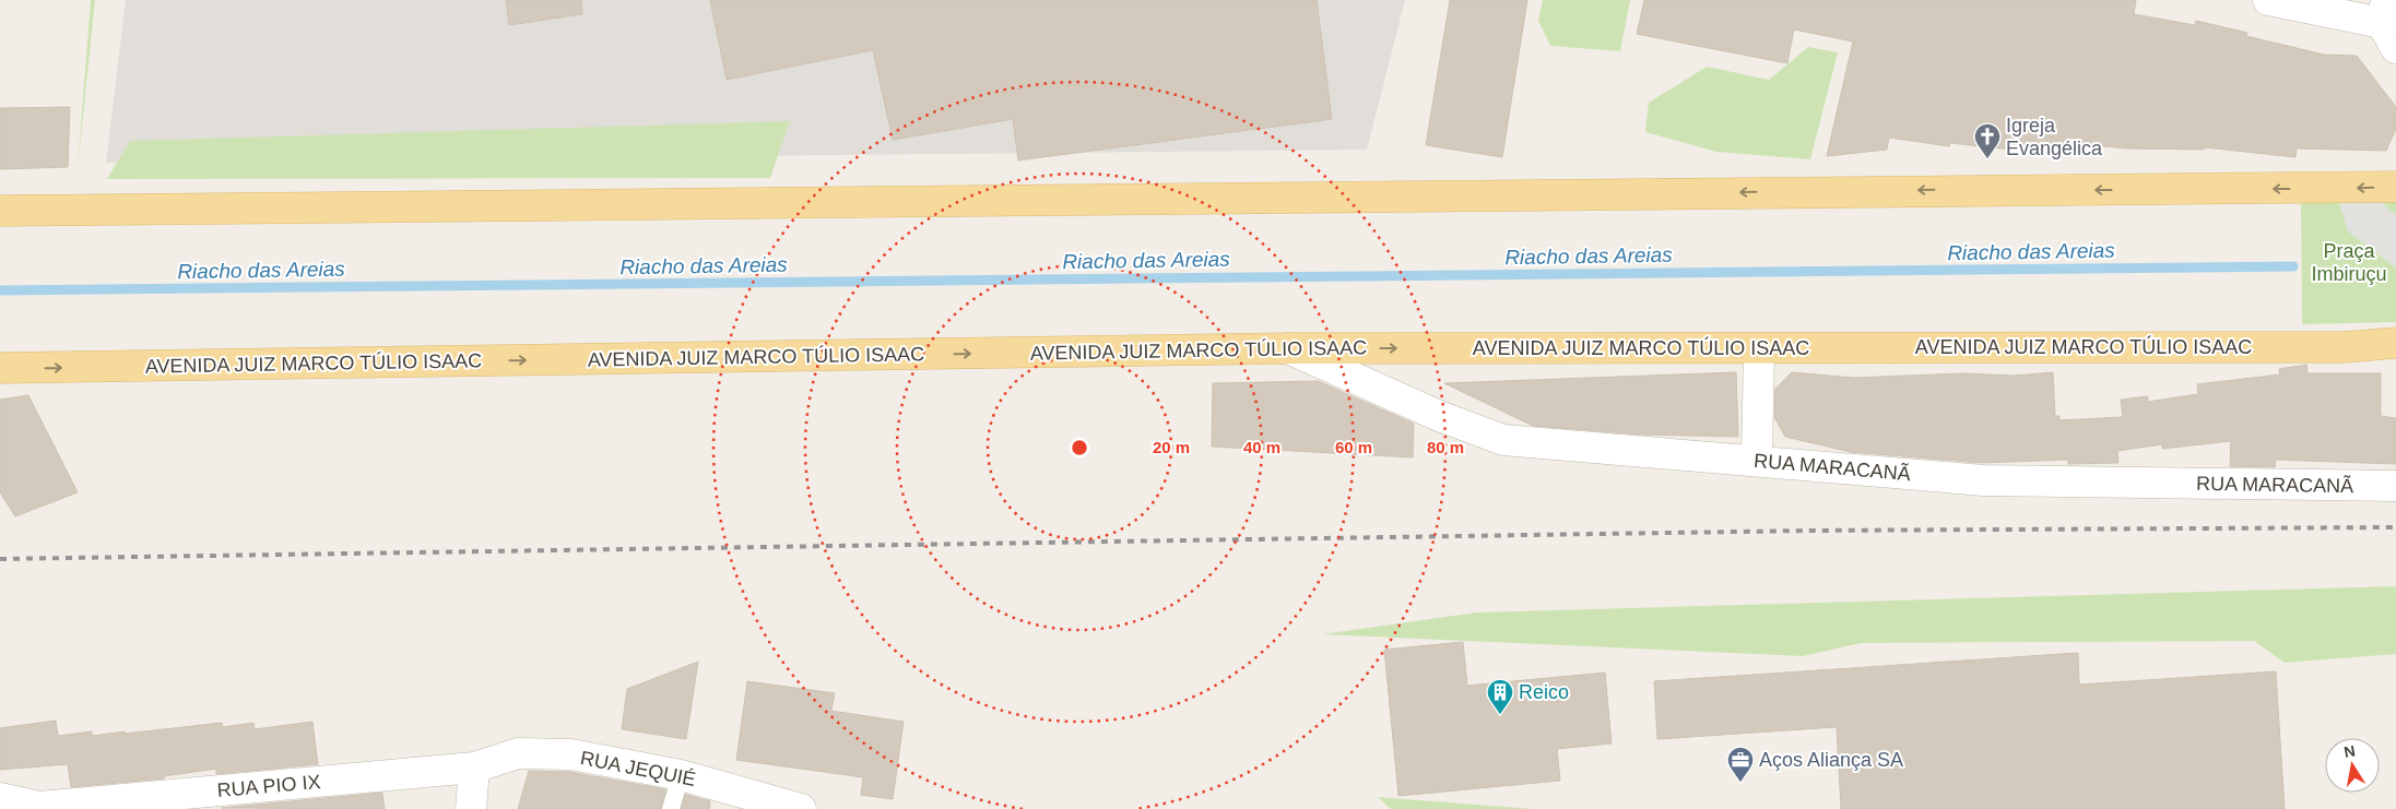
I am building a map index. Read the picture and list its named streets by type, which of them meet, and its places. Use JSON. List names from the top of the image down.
{
  "streets": {
    "main road": ["AVENIDA JUIZ MARCO TÚLIO ISAAC"],
    "street": ["RUA MARACANÃ", "RUA JEQUIÉ", "RUA PIO IX"]
  },
  "crossings": [
    ["AVENIDA JUIZ MARCO TÚLIO ISAAC", "RUA MARACANÃ"],
    ["RUA JEQUIÉ", "RUA PIO IX"]
  ],
  "water": ["Riacho das Areias"],
  "parks": ["Praça Imbiruçu"],
  "places": {
    "church": ["Igreja Evangélica"],
    "building": ["Reico"],
    "office": ["Aços Aliança SA"]
  },
  "north": "top",
  "rings": [
    "20 m",
    "40 m",
    "60 m",
    "80 m"
  ]
}
